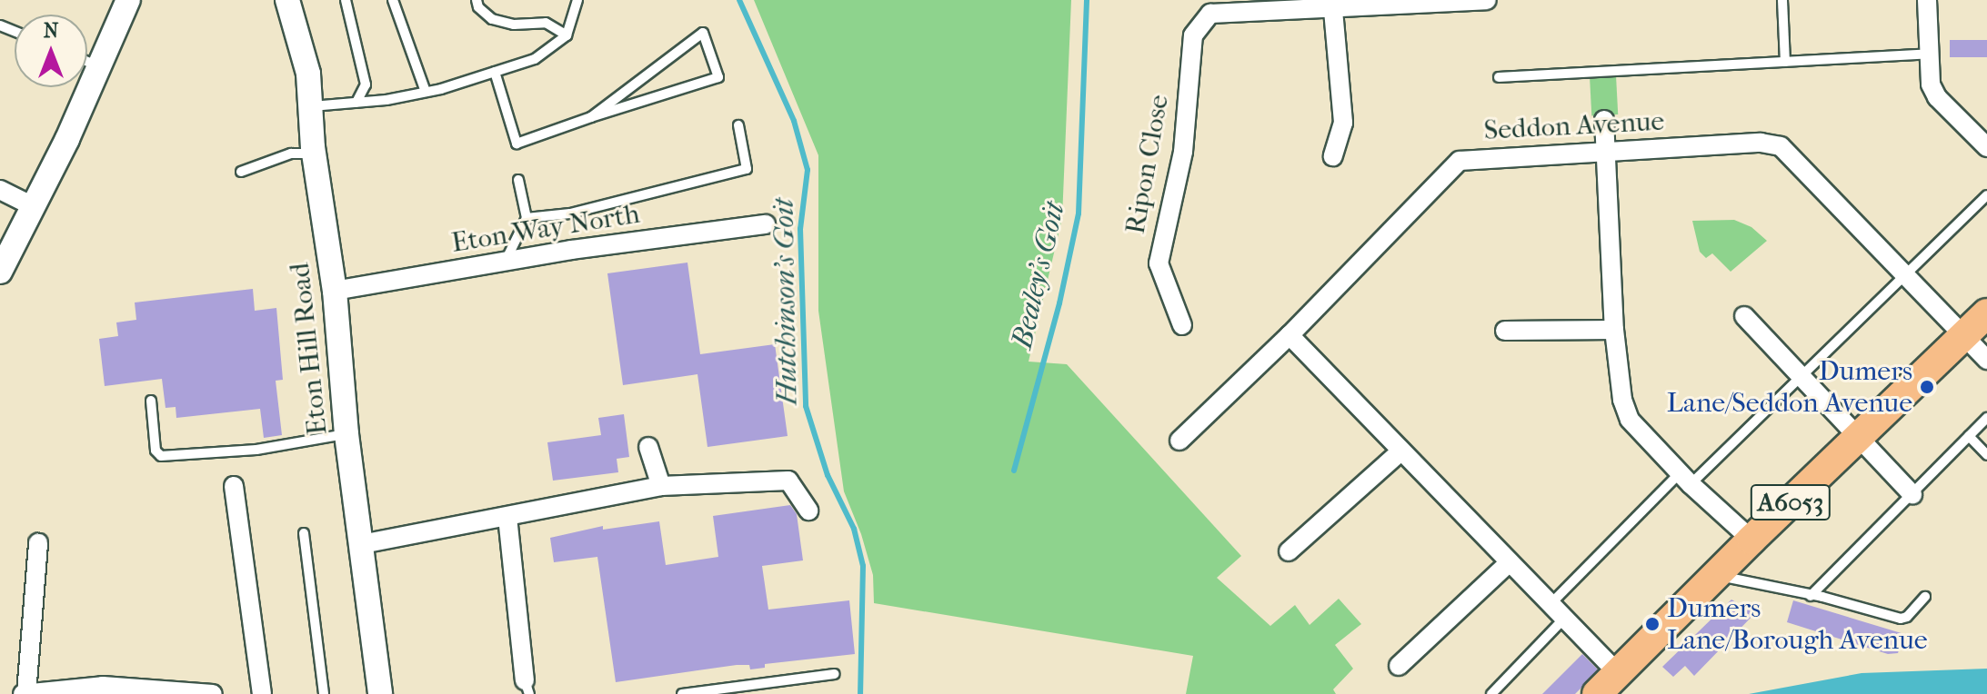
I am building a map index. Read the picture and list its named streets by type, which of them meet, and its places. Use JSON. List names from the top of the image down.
{
  "streets": {
    "main road": ["A6053"],
    "street": [
      "Seddon Avenue",
      "Ripon Close",
      "Eton Way North",
      "Eton Hill Road"
    ]
  },
  "crossings": [
    ["Seddon Avenue", "A6053"],
    ["Eton Way North", "Eton Hill Road"]
  ],
  "water": ["Bealey's Goit", "Hutchinson's Goit"],
  "places": ["Dumers Lane/Seddon Avenue", "Dumers Lane/Borough Avenue"],
  "north": "top"
}
